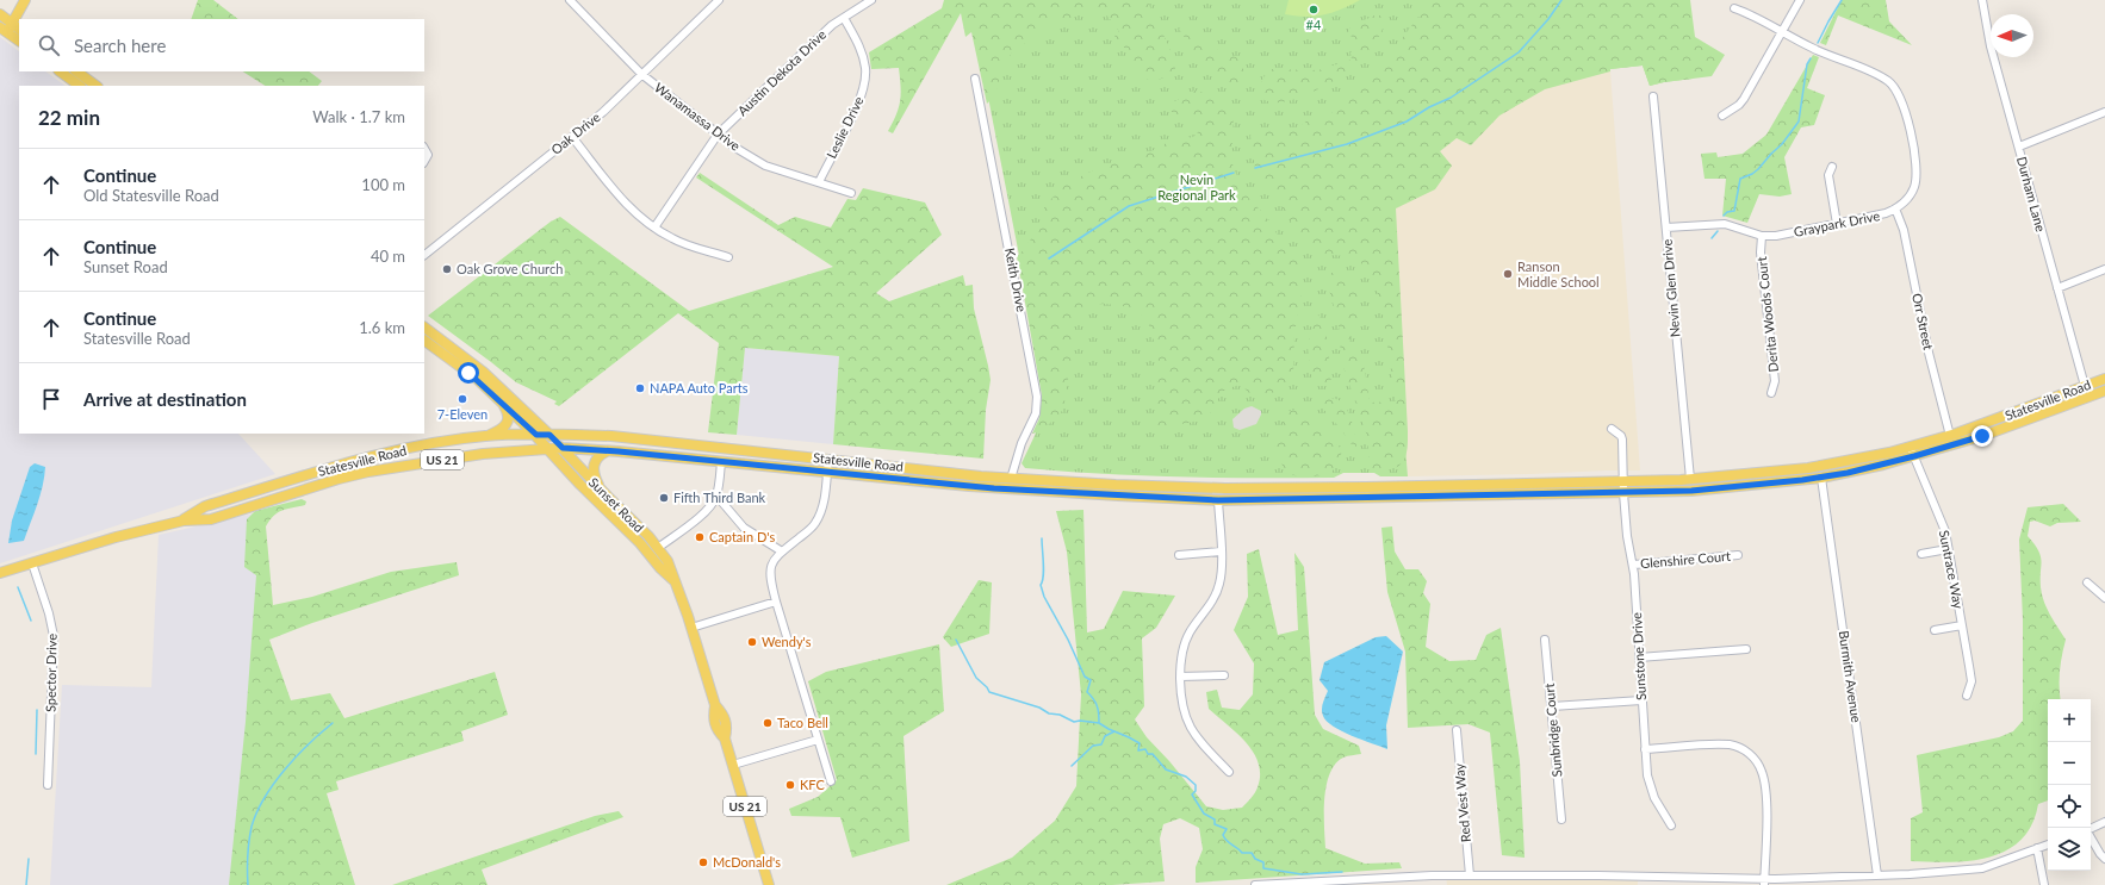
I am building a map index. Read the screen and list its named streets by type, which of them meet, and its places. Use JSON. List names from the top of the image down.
{
  "streets": {
    "main road": ["Statesville Road", "US 21", "Sunset Road"],
    "street": [
      "Austin Dekota Drive",
      "Wanamassa Drive",
      "Leslie Drive",
      "Oak Drive",
      "Durham Lane",
      "Graypark Drive",
      "Keith Drive",
      "Nevin Glen Drive",
      "Derita Woods Court",
      "Orr Street",
      "Glenshire Court",
      "Suntrace Way",
      "Sunstone Drive",
      "Spector Drive",
      "Burmith Avenue",
      "Sunbridge Court",
      "Red Vest Way"
    ]
  },
  "crossings": [
    ["Austin Dekota Drive", "Wanamassa Drive"],
    ["Austin Dekota Drive", "Leslie Drive"],
    ["Wanamassa Drive", "Leslie Drive"],
    ["Wanamassa Drive", "Oak Drive"],
    ["Durham Lane", "Statesville Road"],
    ["Graypark Drive", "Nevin Glen Drive"],
    ["Graypark Drive", "Derita Woods Court"],
    ["Graypark Drive", "Orr Street"],
    ["Keith Drive", "Statesville Road"],
    ["Nevin Glen Drive", "Statesville Road"],
    ["Orr Street", "Statesville Road"],
    ["Statesville Road", "Sunset Road"],
    ["Statesville Road", "Suntrace Way"],
    ["Statesville Road", "Sunstone Drive"],
    ["Statesville Road", "Spector Drive"],
    ["Statesville Road", "Burmith Avenue"],
    ["Glenshire Court", "Sunstone Drive"]
  ],
  "parks": ["Nevin Regional Park"],
  "places": [
    "#4",
    "Oak Grove Church",
    "Ranson Middle School",
    "NAPA Auto Parts",
    "7-Eleven",
    "Fifth Third Bank",
    "Captain D's",
    "Wendy's",
    "Taco Bell",
    "KFC",
    "McDonald's"
  ],
  "north": "left",
  "page": {
    "search": "Search here",
    "heading": ["22 min", "Walk · 1.7 km"],
    "list": [
      ["Continue", "Old Statesville Road", "100 m"],
      ["Continue", "Sunset Road", "40 m"],
      ["Continue", "Statesville Road", "1.6 km"],
      "Arrive at destination"
    ],
    "map_buttons": ["+", "−"]
  }
}
